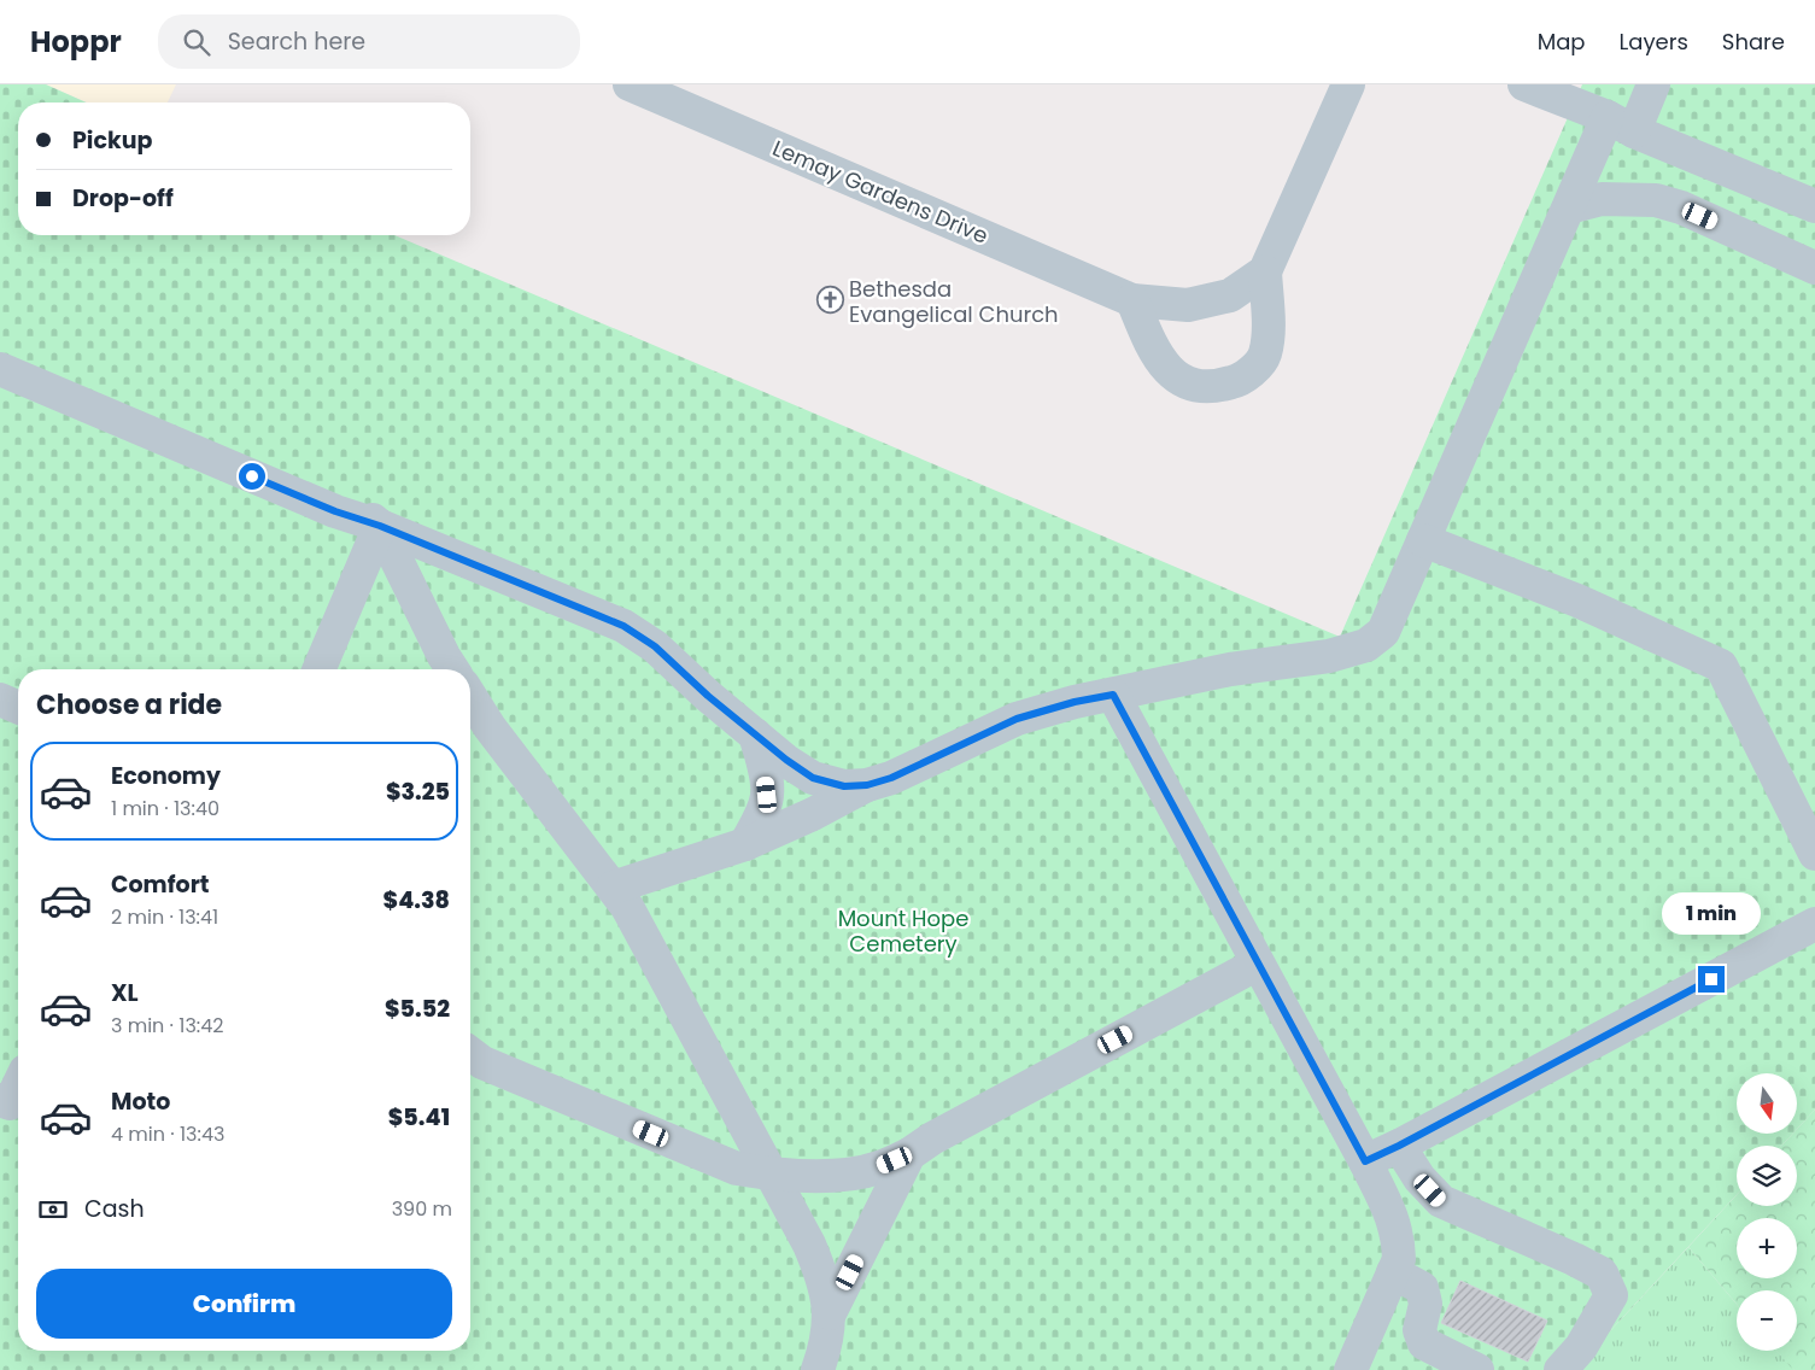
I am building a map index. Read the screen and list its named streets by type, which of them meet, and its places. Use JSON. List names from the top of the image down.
{
  "streets": {
    "street": ["Lemay Gardens Drive"]
  },
  "parks": ["Mount Hope Cemetery"],
  "places": {
    "church": ["Bethesda Evangelical Church"]
  },
  "north": "bottom",
  "page": {
    "header": "Hoppr",
    "search": "Search here",
    "nav": ["Map", "Layers", "Share"],
    "banner": ["Pickup", "Drop-off"],
    "heading": "Choose a ride",
    "list": [
      {
        "name": "Economy",
        "note": "1 min · 13:40",
        "value": "$3.25"
      },
      {
        "name": "Comfort",
        "note": "2 min · 13:41",
        "value": "$4.38"
      },
      {
        "name": "XL",
        "note": "3 min · 13:42",
        "value": "$5.52"
      },
      {
        "name": "Moto",
        "note": "4 min · 13:43",
        "value": "$5.41"
      }
    ],
    "bubble": "1 min",
    "map_buttons": ["+", "−"],
    "pay": ["Cash", "390 m"],
    "buttons": "Confirm"
  }
}
